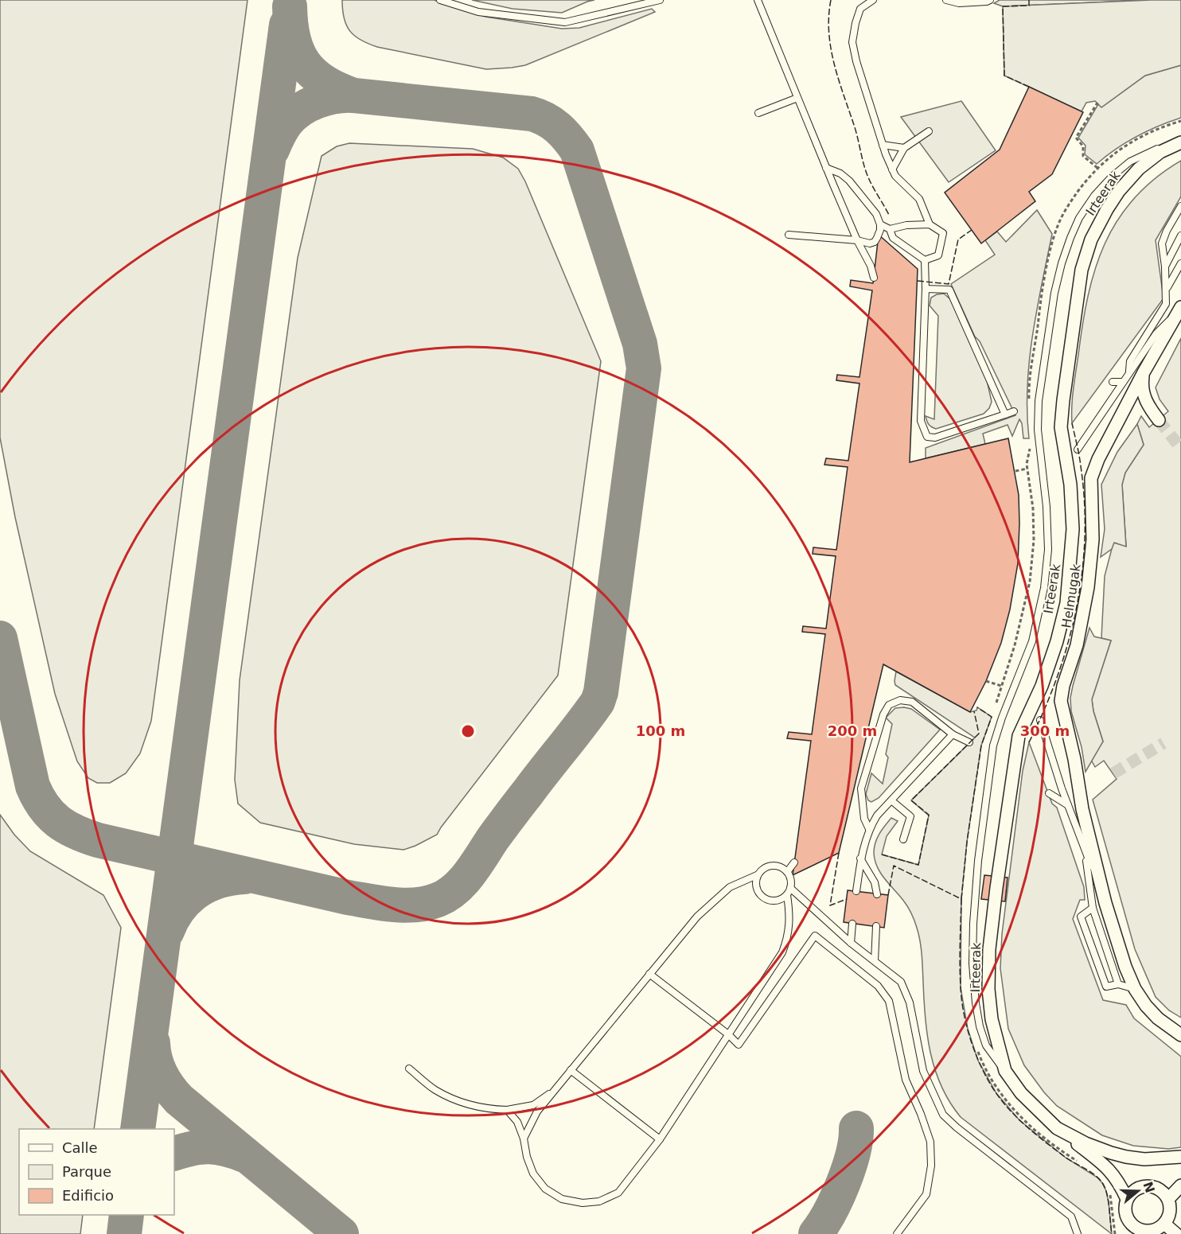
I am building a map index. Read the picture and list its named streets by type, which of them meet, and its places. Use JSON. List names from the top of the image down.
{
  "streets": {
    "street": ["Irteerak", "Helmugak"]
  },
  "legend": ["Calle", "Parque", "Edificio"],
  "north": "right",
  "rings": ["100 m", "200 m", "300 m"]
}
